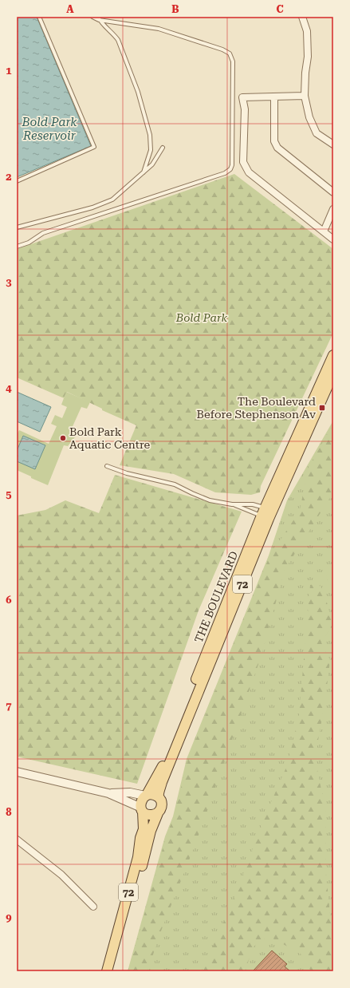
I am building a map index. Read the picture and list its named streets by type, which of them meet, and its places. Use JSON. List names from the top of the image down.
{
  "streets": {
    "main road": ["72", "THE BOULEVARD"]
  },
  "water": ["Bold Park Reservoir"],
  "parks": ["Bold Park"],
  "places": {
    "transit": ["The Boulevard Before Stephenson Av"],
    "other": ["Bold Park Aquatic Centre"]
  },
  "grid": {
    "columns": ["A", "B", "C"],
    "rows": [
      "1",
      "2",
      "3",
      "4",
      "5",
      "6",
      "7",
      "8",
      "9"
    ]
  }
}
